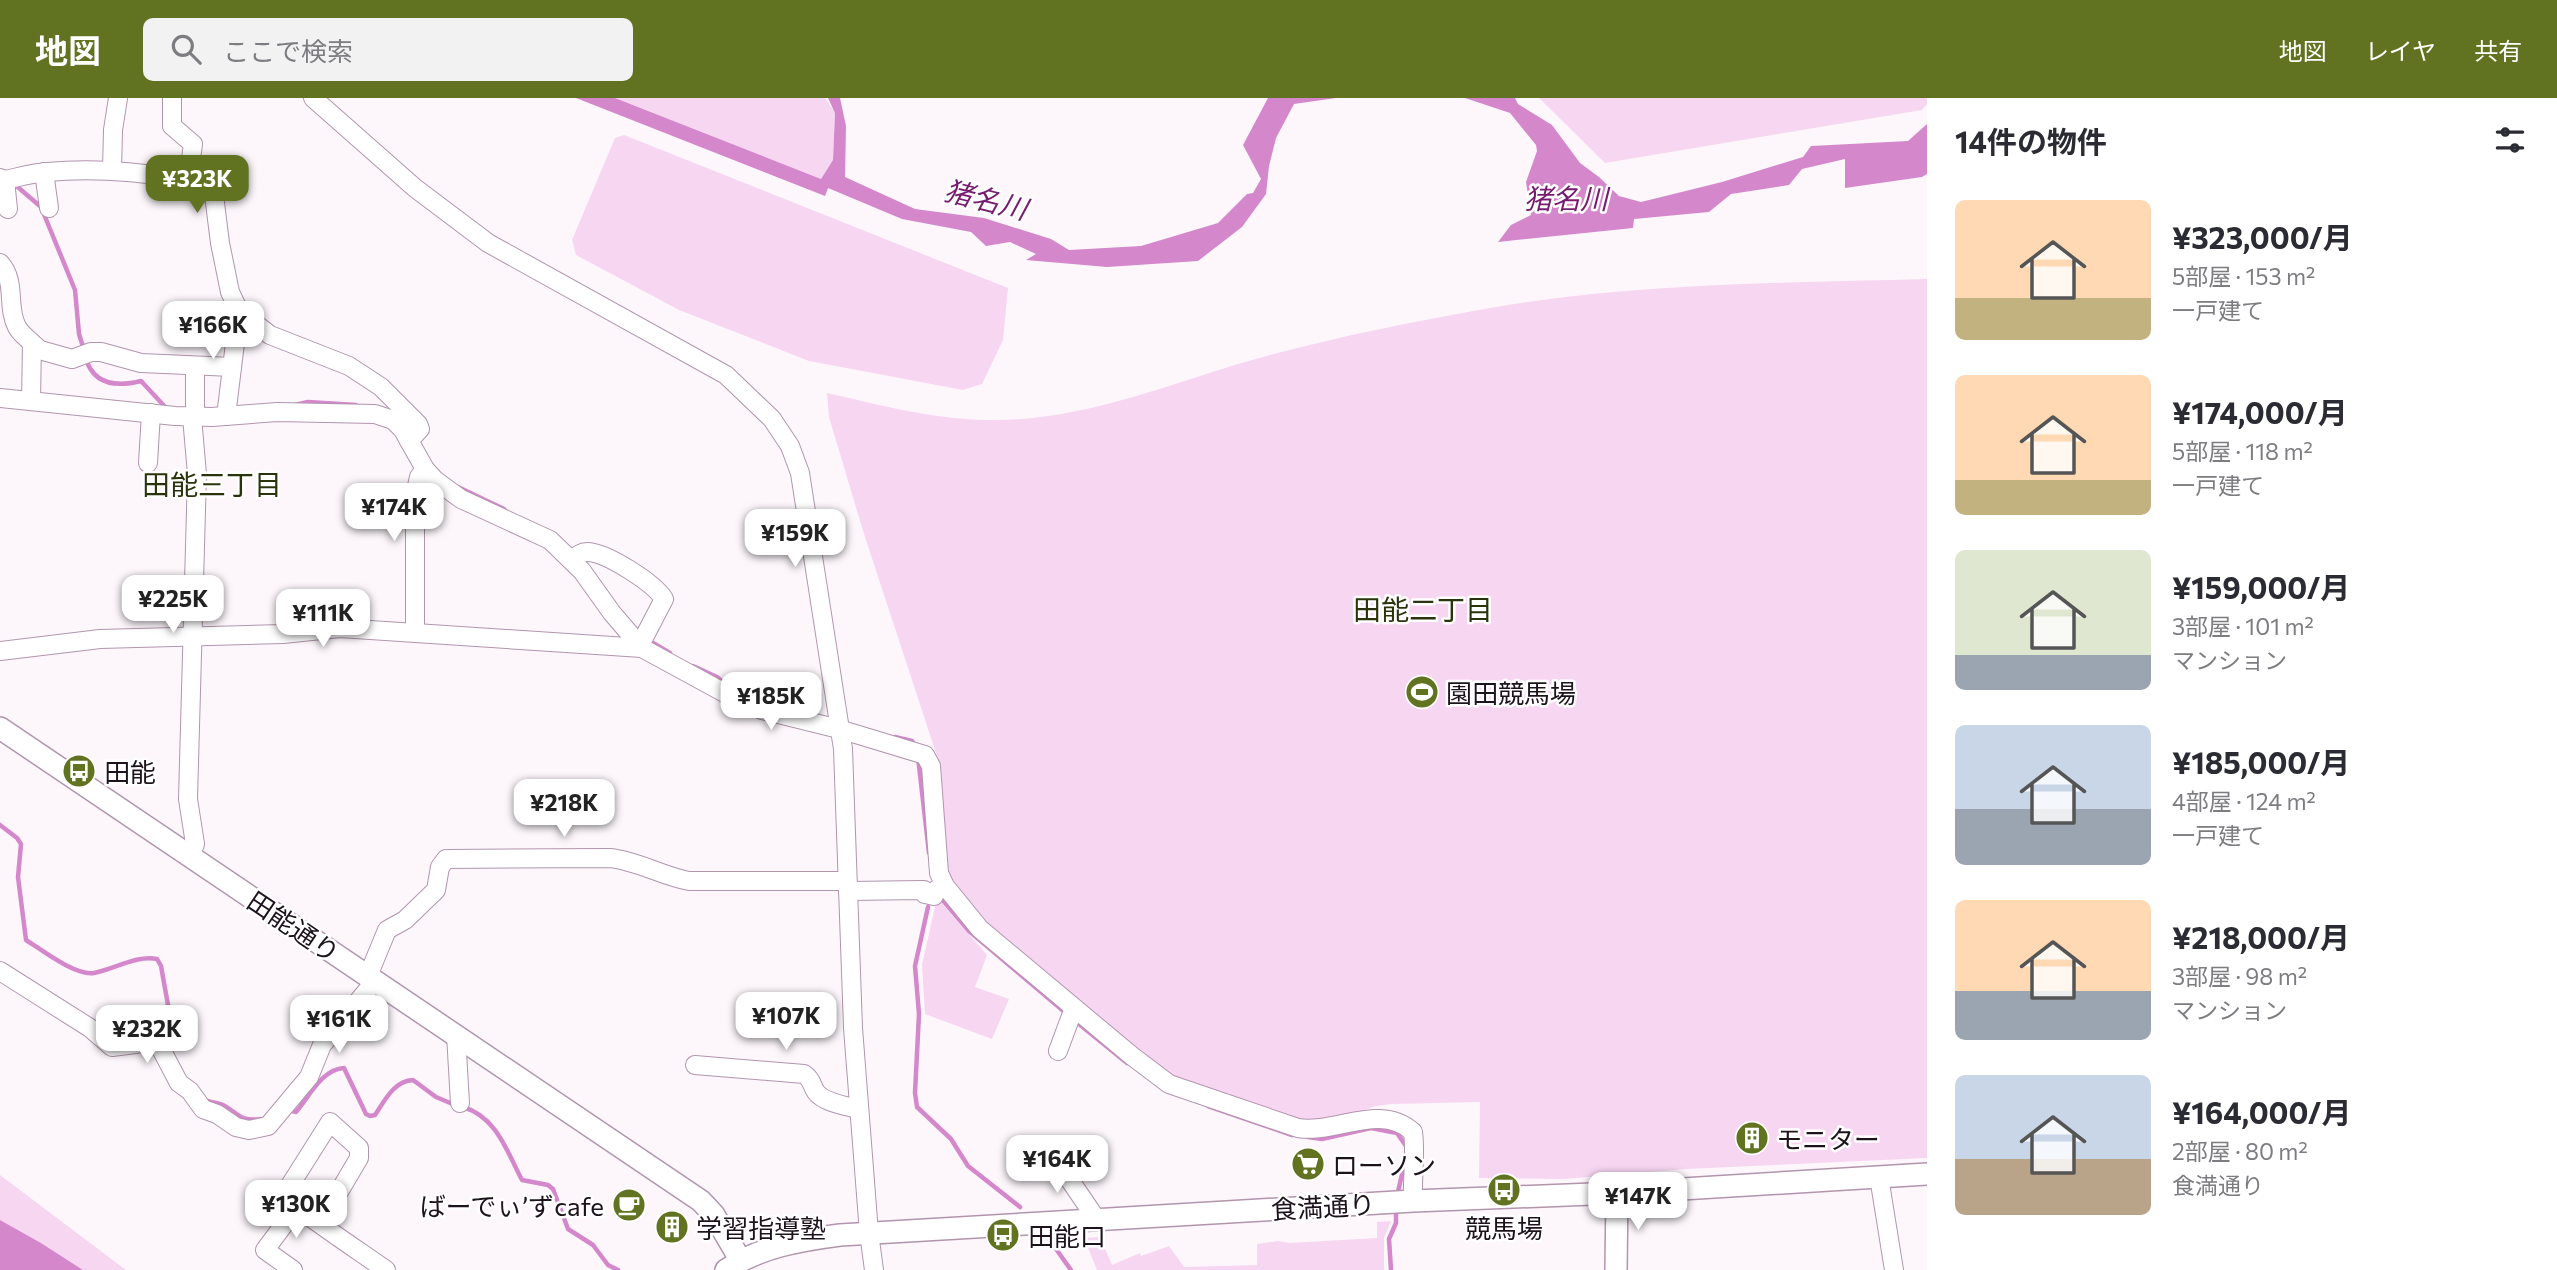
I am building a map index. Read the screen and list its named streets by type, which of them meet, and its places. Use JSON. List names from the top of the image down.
{
  "streets": {
    "street": ["田能通り", "食満通り"]
  },
  "crossings": [
    ["田能通り", "食満通り"]
  ],
  "districts": ["田能三丁目", "田能二丁目"],
  "water": ["猪名川"],
  "places": {
    "sports": ["園田競馬場"],
    "bus stop": ["田能", "競馬場", "田能口"],
    "building": ["モニター", "学習指導塾"],
    "supermarket": ["ローソン"],
    "cafe": ["ばーでぃ’ずcafe"]
  },
  "page": {
    "header": "地図",
    "search": "ここで検索",
    "nav": ["地図", "レイヤ", "共有"],
    "heading": "14件の物件",
    "price": [
      "¥323K",
      "¥166K",
      "¥174K",
      "¥159K",
      "¥225K",
      "¥111K",
      "¥185K",
      "¥218K",
      "¥107K",
      "¥161K",
      "¥232K",
      "¥164K",
      "¥147K",
      "¥130K"
    ],
    "list": [
      {
        "name": "¥323,000/月",
        "note": "5部屋 · 153 m² · 一戸建て"
      },
      {
        "name": "¥174,000/月",
        "note": "5部屋 · 118 m² · 一戸建て"
      },
      {
        "name": "¥159,000/月",
        "note": "3部屋 · 101 m² · マンション"
      },
      {
        "name": "¥185,000/月",
        "note": "4部屋 · 124 m² · 一戸建て"
      },
      {
        "name": "¥218,000/月",
        "note": "3部屋 · 98 m² · マンション"
      },
      {
        "name": "¥164,000/月",
        "note": "2部屋 · 80 m² · 食満通り"
      }
    ]
  }
}
